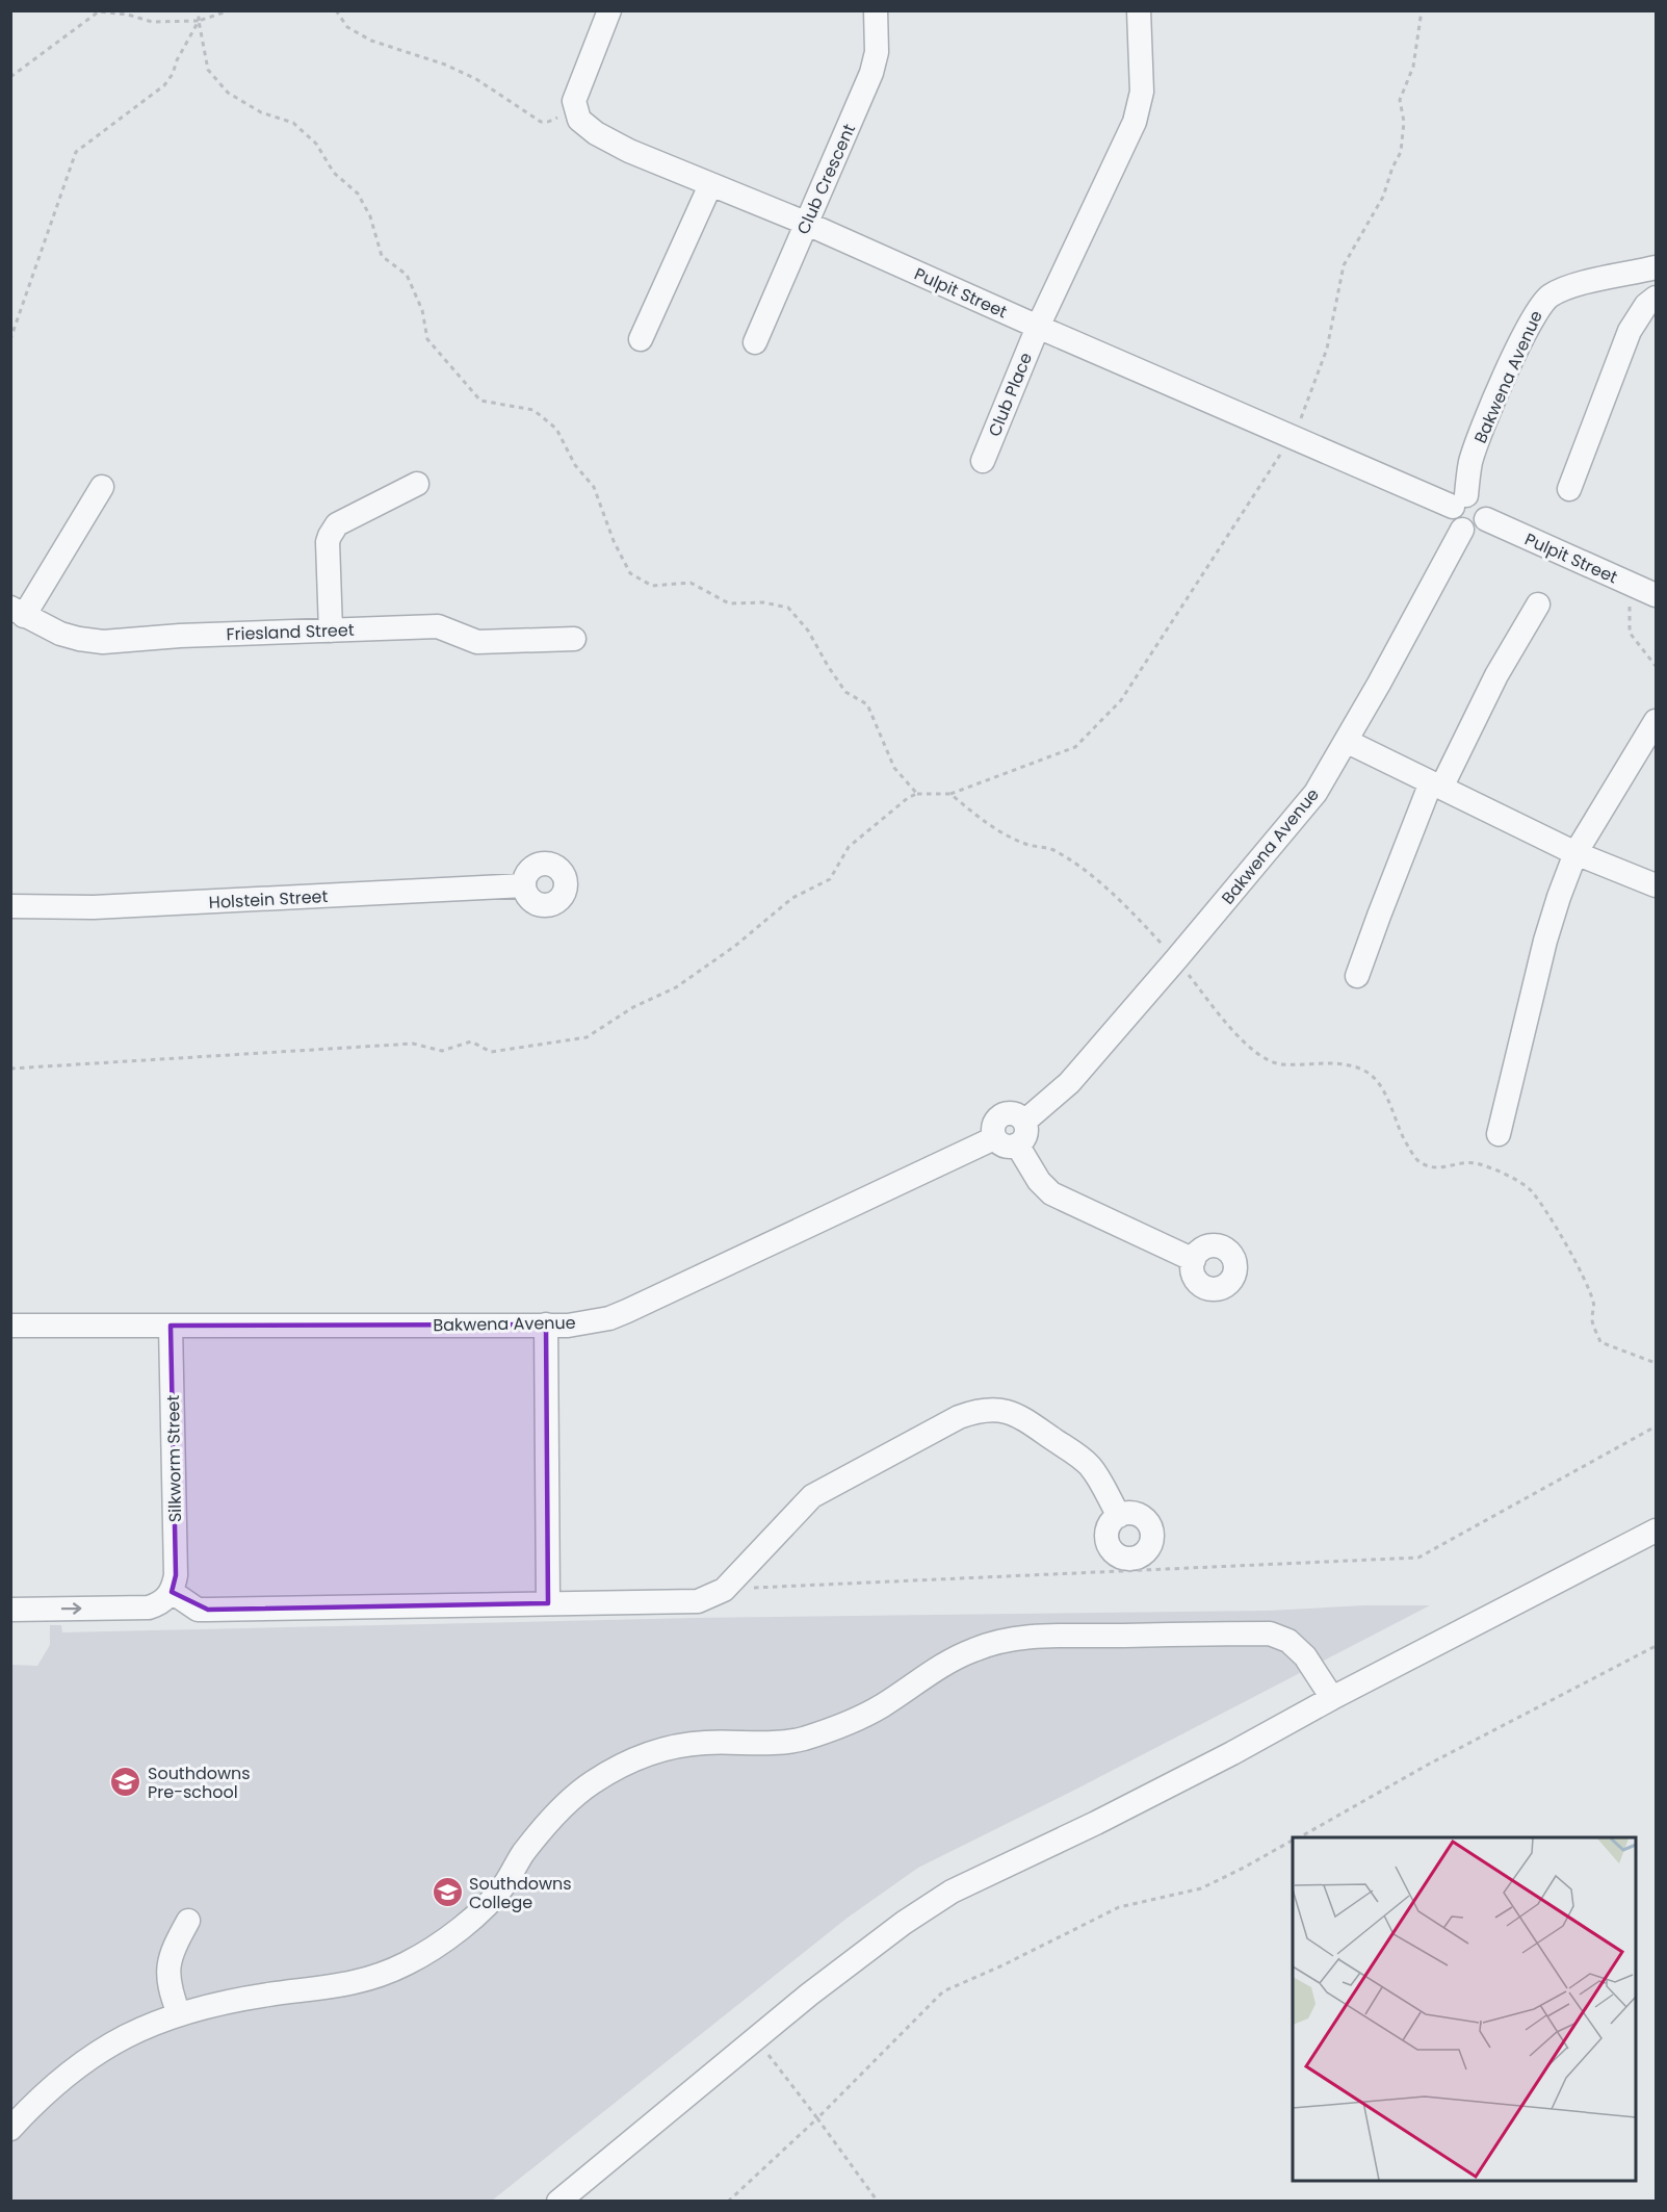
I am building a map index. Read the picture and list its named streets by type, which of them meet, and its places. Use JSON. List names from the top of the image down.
{
  "streets": {
    "street": [
      "Club Crescent",
      "Pulpit Street",
      "Bakwena Avenue",
      "Club Place",
      "Friesland Street",
      "Holstein Street",
      "Silkworm Street"
    ]
  },
  "crossings": [
    ["Club Crescent", "Pulpit Street"],
    ["Pulpit Street", "Bakwena Avenue"],
    ["Pulpit Street", "Club Place"],
    ["Bakwena Avenue", "Silkworm Street"]
  ],
  "places": {
    "school or university": ["Southdowns Pre-school", "Southdowns College"]
  }
}
